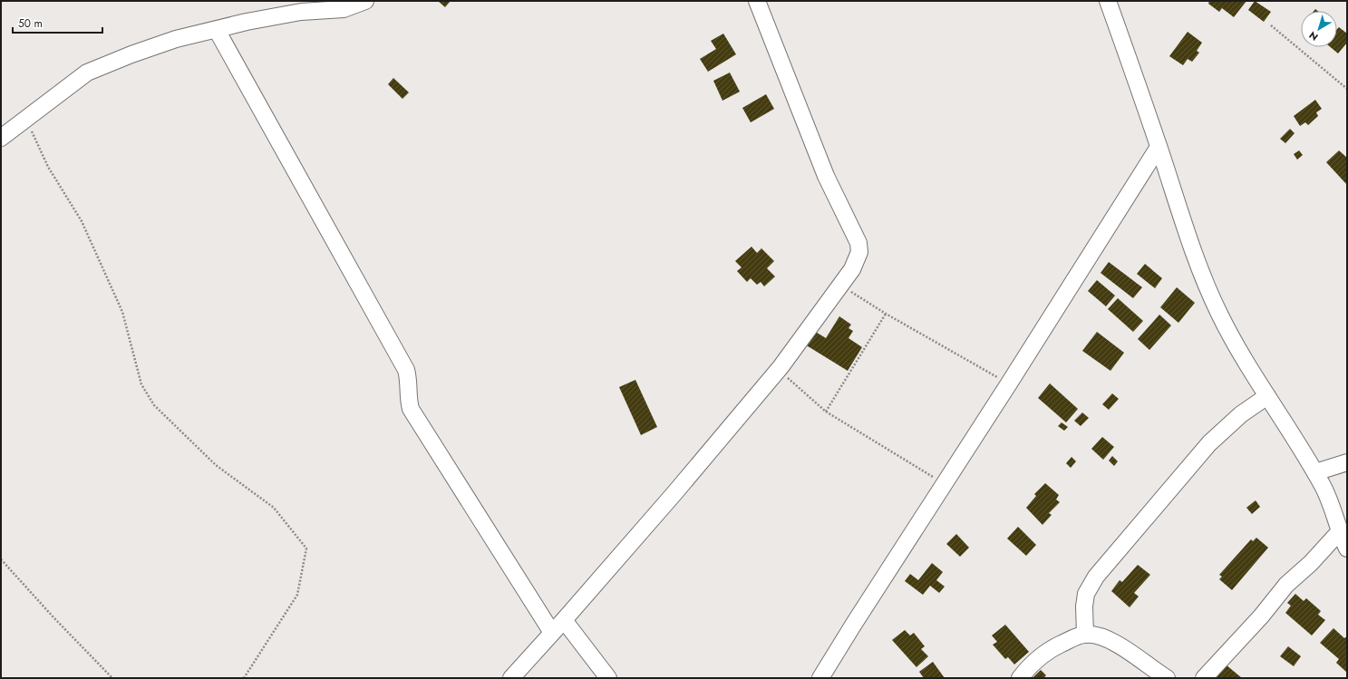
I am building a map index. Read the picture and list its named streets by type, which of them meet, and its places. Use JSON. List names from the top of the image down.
{
  "scale_bar": "50 m",
  "north": "bottom left"
}
